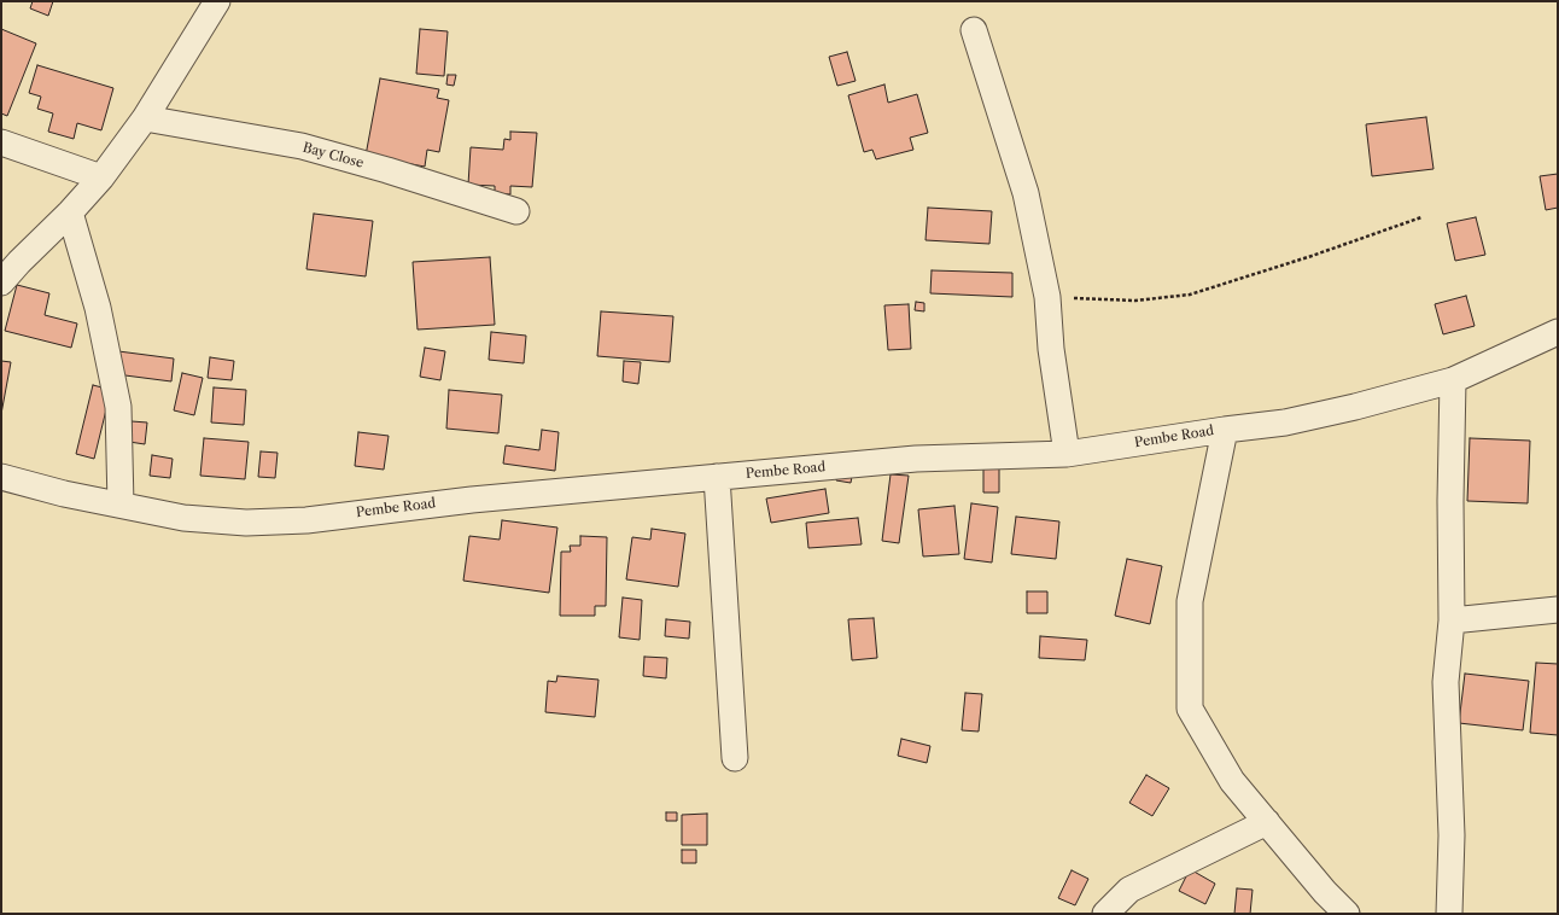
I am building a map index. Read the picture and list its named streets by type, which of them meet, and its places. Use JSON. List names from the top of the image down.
{
  "streets": {
    "street": ["Bay Close", "Pembe Road"]
  }
}
